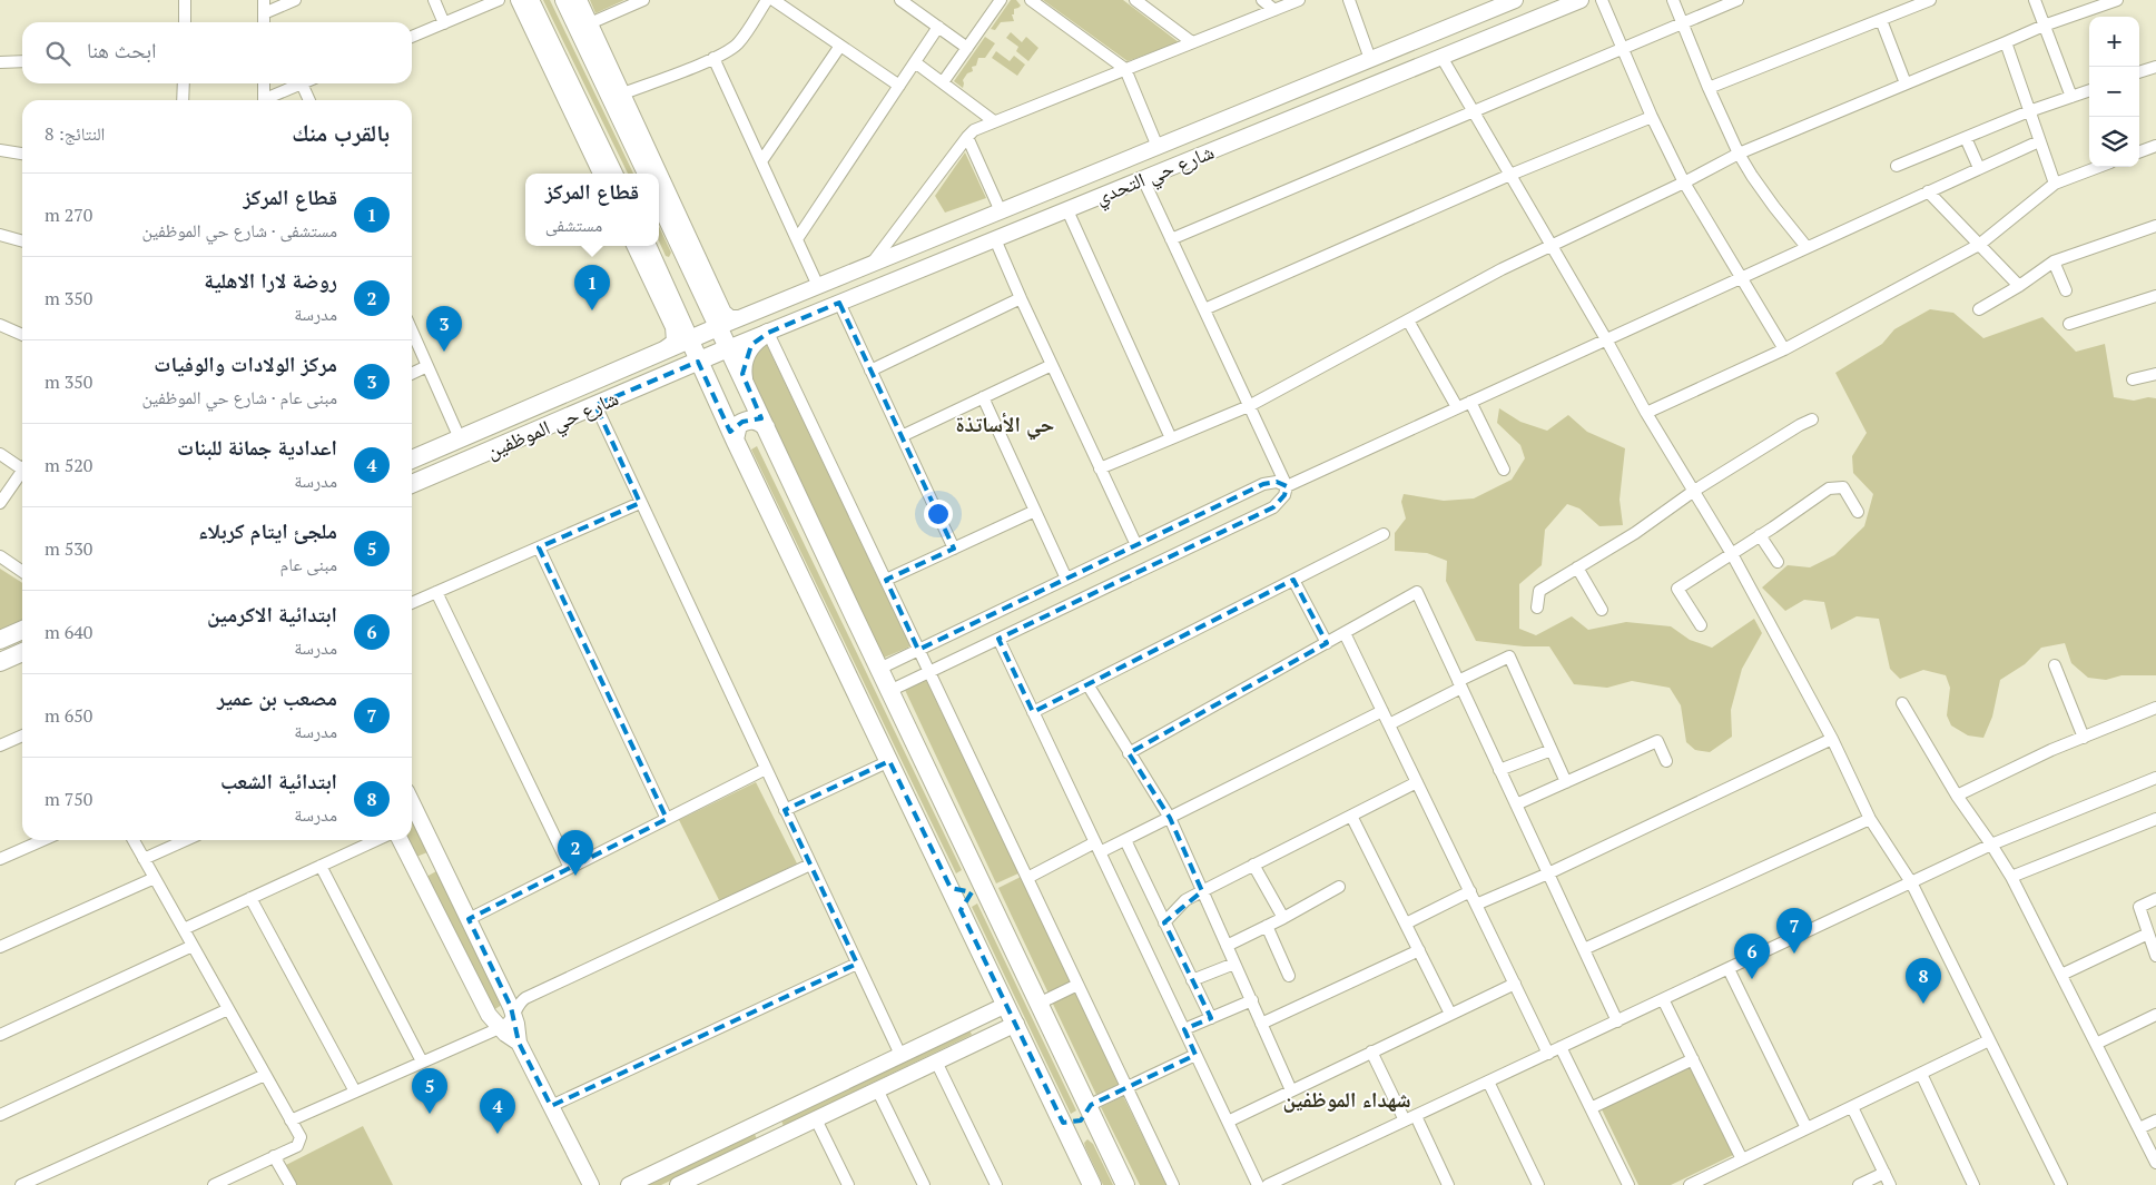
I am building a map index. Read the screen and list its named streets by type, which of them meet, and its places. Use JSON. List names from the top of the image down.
{
  "streets": {
    "main road": ["شارع حي التحدي", "شارع حي الموظفين"]
  },
  "crossings": [
    ["شارع حي التحدي", "شارع حي الموظفين"]
  ],
  "districts": ["حي الأساتذة", "شهداء الموظفين"],
  "page": {
    "map_buttons": ["+", "−"],
    "search": "ابحث هنا",
    "heading": ["بالقرب منك", "النتائج: 8"],
    "list": [
      {
        "mark": "1",
        "name": "قطاع المركز",
        "note": "مستشفى · شارع حي الموظفين",
        "value": "270 m"
      },
      {
        "mark": "2",
        "name": "روضة لارا الاهلية",
        "note": "مدرسة",
        "value": "350 m"
      },
      {
        "mark": "3",
        "name": "مركز الولادات والوفيات",
        "note": "مبنى عام · شارع حي الموظفين",
        "value": "350 m"
      },
      {
        "mark": "4",
        "name": "اعدادية جمانة للبنات",
        "note": "مدرسة",
        "value": "520 m"
      },
      {
        "mark": "5",
        "name": "ملجئ ايتام كربلاء",
        "note": "مبنى عام",
        "value": "530 m"
      },
      {
        "mark": "6",
        "name": "ابتدائية الاكرمين",
        "note": "مدرسة",
        "value": "640 m"
      },
      {
        "mark": "7",
        "name": "مصعب بن عمير",
        "note": "مدرسة",
        "value": "650 m"
      },
      {
        "mark": "8",
        "name": "ابتدائية الشعب",
        "note": "مدرسة",
        "value": "750 m"
      }
    ],
    "popup": ["قطاع المركز", "مستشفى"],
    "pins": [
      "1",
      "3",
      "2",
      "7",
      "6",
      "8",
      "5",
      "4"
    ]
  }
}
